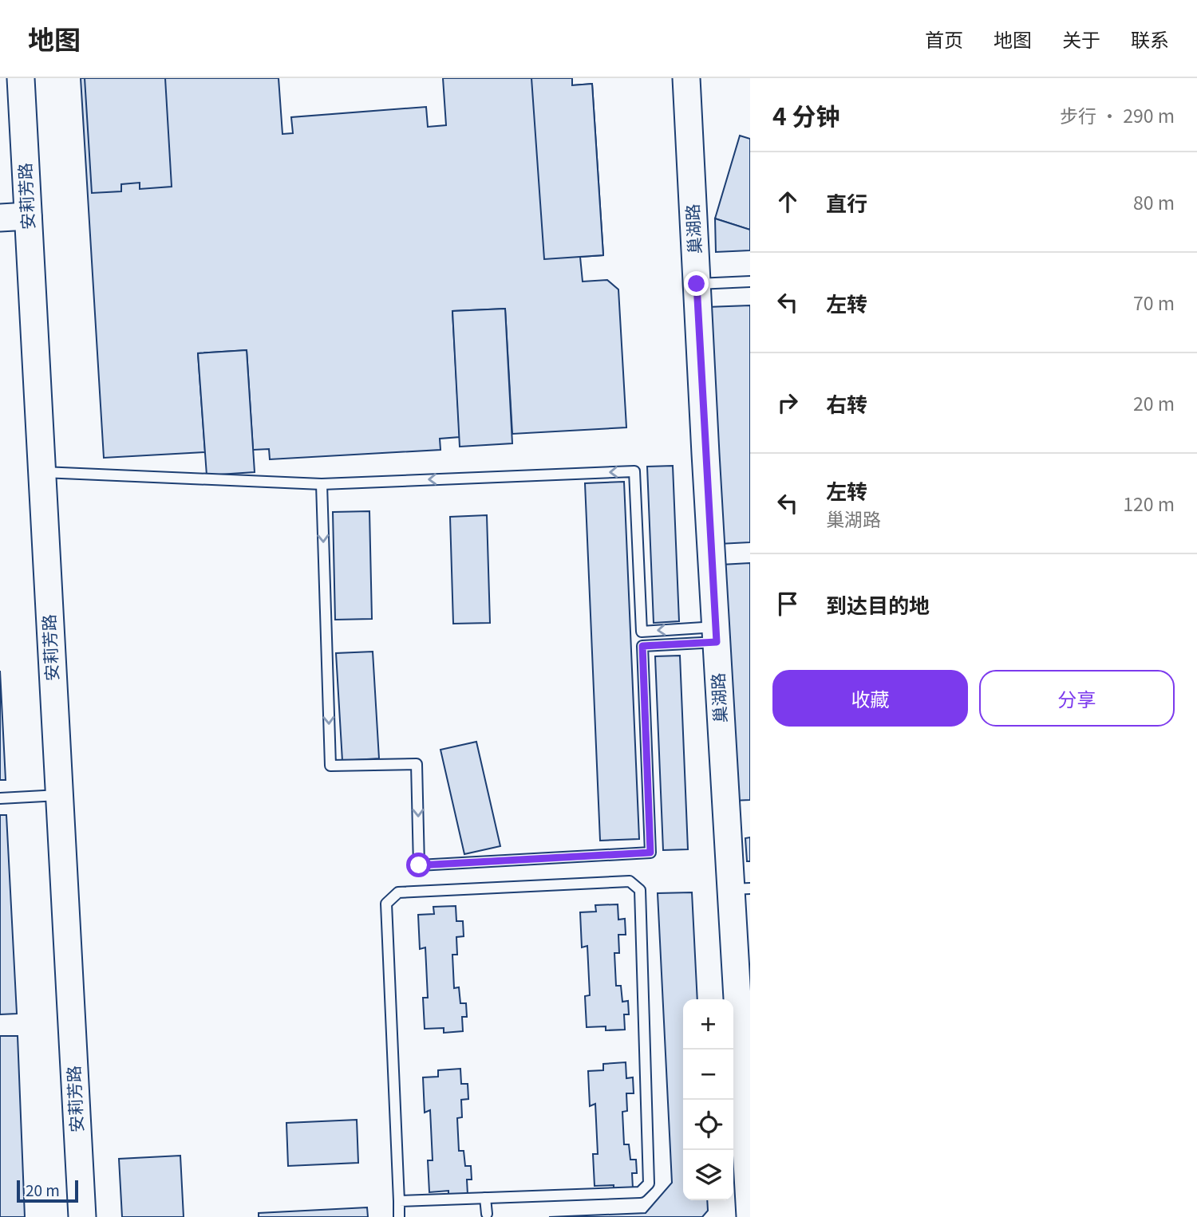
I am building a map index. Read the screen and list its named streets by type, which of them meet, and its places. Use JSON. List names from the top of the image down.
{
  "streets": {
    "street": ["安莉芳路", "巢湖路"]
  },
  "scale_bar": "20 m",
  "page": {
    "header": "地图",
    "nav": [
      "首页",
      "地图",
      "关于",
      "联系"
    ],
    "heading": ["4 分钟", "步行 · 290 m"],
    "list": [
      ["直行", "80 m"],
      ["左转", "70 m"],
      ["右转", "20 m"],
      ["左转", "巢湖路", "120 m"],
      "到达目的地"
    ],
    "buttons": ["收藏", "分享"],
    "map_buttons": ["+", "−"],
    "scale": "20 m"
  }
}
